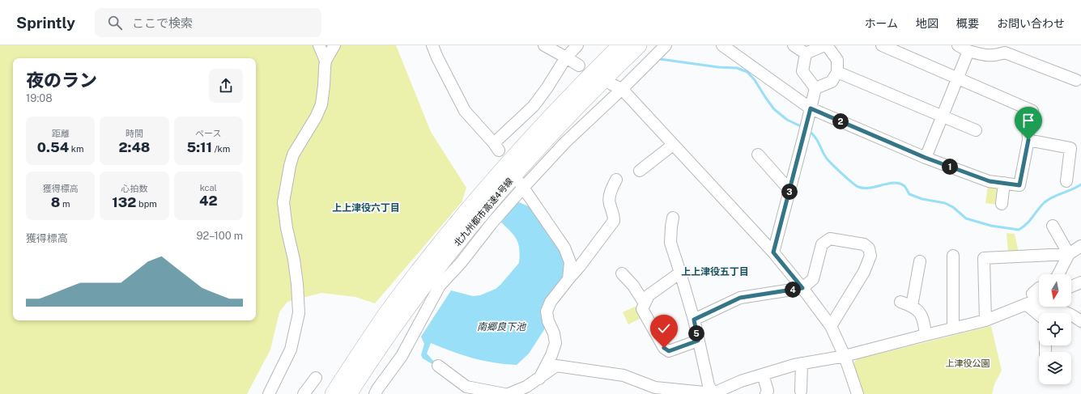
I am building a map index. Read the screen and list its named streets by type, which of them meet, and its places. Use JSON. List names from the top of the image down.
{
  "streets": {
    "highway": ["北九州都市高速4号線"]
  },
  "districts": ["上上津役六丁目", "上上津役五丁目"],
  "water": ["南郷良下池"],
  "parks": ["上津役公園"],
  "north": "bottom",
  "page": {
    "header": "Sprintly",
    "search": "ここで検索",
    "nav": [
      "ホーム",
      "地図",
      "概要",
      "お問い合わせ"
    ],
    "heading": ["夜のラン", "19:08"],
    "pins": [
      "2",
      "1",
      "3",
      "4",
      "5"
    ],
    "stats": [
      ["距離", "0.54 km"],
      ["時間", "2:48"],
      ["ペース", "5:11 /km"],
      ["獲得標高", "8 m"],
      ["心拍数", "132 bpm"],
      ["kcal", "42"]
    ],
    "chart": ["獲得標高", "92–100 m"]
  }
}
